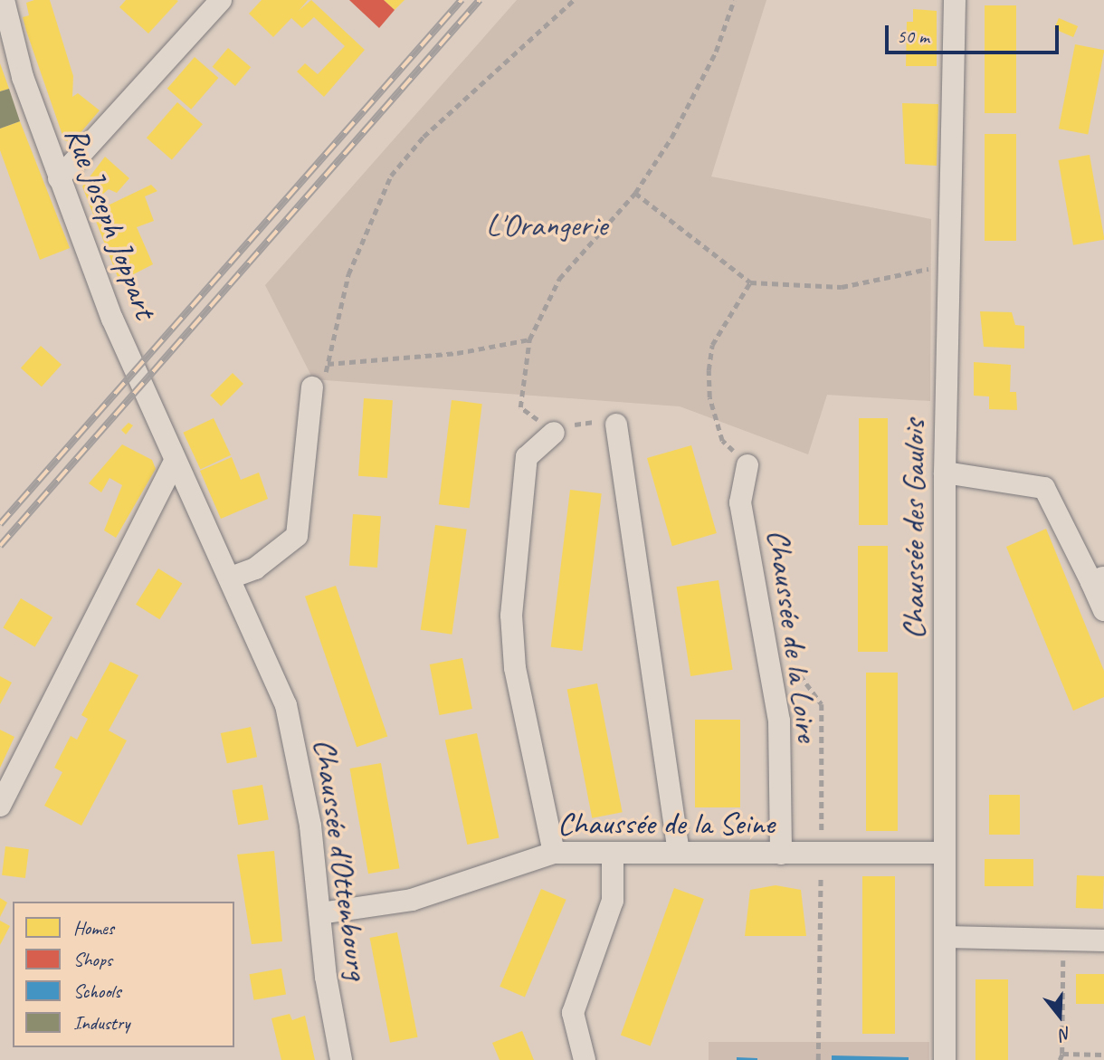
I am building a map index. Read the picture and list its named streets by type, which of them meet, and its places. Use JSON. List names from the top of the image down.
{
  "streets": {
    "street": [
      "Rue Joseph Joppart",
      "Chaussée des Gaulois",
      "Chaussée de la Loire",
      "Chaussée de la Seine",
      "Chaussée d'Ottenbourg"
    ]
  },
  "crossings": [
    ["Rue Joseph Joppart", "Chaussée d'Ottenbourg"],
    ["Chaussée des Gaulois", "Chaussée de la Seine"],
    ["Chaussée de la Loire", "Chaussée de la Seine"],
    ["Chaussée de la Seine", "Chaussée d'Ottenbourg"]
  ],
  "parks": ["L'Orangerie"],
  "legend": [
    "Homes",
    "Shops",
    "Schools",
    "Industry"
  ],
  "scale_bar": "50 m",
  "north": "bottom"
}
